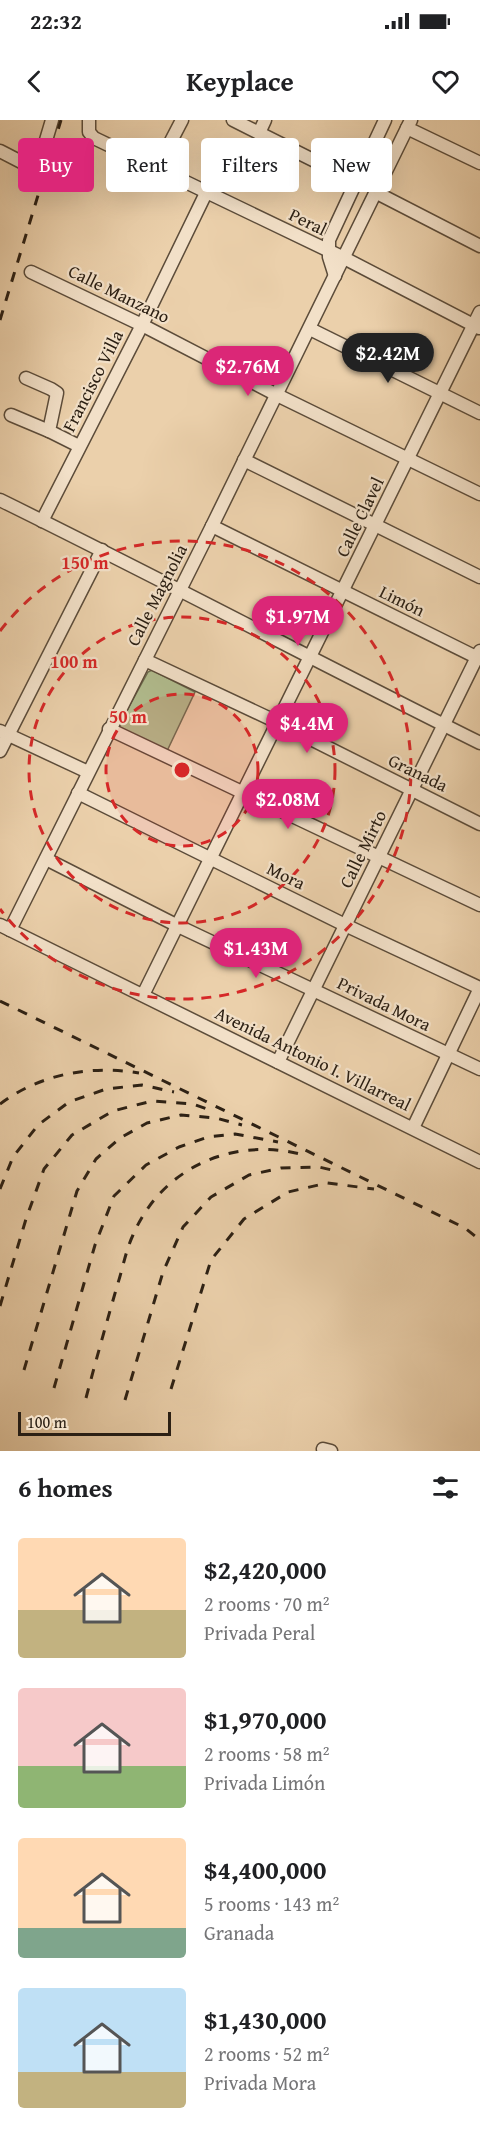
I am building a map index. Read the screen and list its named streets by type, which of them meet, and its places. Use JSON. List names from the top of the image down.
{
  "streets": {
    "street": [
      "Peral",
      "Calle Manzano",
      "Francisco Villa",
      "Calle Clavel",
      "Calle Magnolia",
      "Limón",
      "Granada",
      "Calle Mirto",
      "Mora",
      "Privada Mora",
      "Avenida Antonio I. Villarreal"
    ]
  },
  "crossings": [
    ["Peral", "Francisco Villa"],
    ["Peral", "Calle Clavel"],
    ["Peral", "Calle Magnolia"],
    ["Calle Manzano", "Francisco Villa"],
    ["Calle Manzano", "Calle Clavel"],
    ["Calle Manzano", "Calle Magnolia"],
    ["Calle Clavel", "Limón"],
    ["Calle Clavel", "Granada"],
    ["Calle Clavel", "Mora"],
    ["Calle Clavel", "Privada Mora"],
    ["Calle Clavel", "Avenida Antonio I. Villarreal"],
    ["Calle Magnolia", "Limón"],
    ["Calle Magnolia", "Granada"],
    ["Calle Magnolia", "Mora"],
    ["Calle Magnolia", "Privada Mora"],
    ["Calle Magnolia", "Avenida Antonio I. Villarreal"],
    ["Limón", "Calle Mirto"],
    ["Granada", "Calle Mirto"],
    ["Calle Mirto", "Mora"],
    ["Calle Mirto", "Privada Mora"],
    ["Calle Mirto", "Avenida Antonio I. Villarreal"]
  ],
  "scale_bar": "100 m",
  "page": {
    "status": "22:32",
    "header": "Keyplace",
    "chip": [
      "Buy",
      "Rent",
      "Filters",
      "New"
    ],
    "price": [
      "$2.42M",
      "$2.76M",
      "$1.97M",
      "$4.4M",
      "$2.08M",
      "$1.43M"
    ],
    "scale": "100 m",
    "heading": "6 homes",
    "list": [
      {
        "name": "$2,420,000",
        "note": "2 rooms · 70 m² · Privada Peral"
      },
      {
        "name": "$1,970,000",
        "note": "2 rooms · 58 m² · Privada Limón"
      },
      {
        "name": "$4,400,000",
        "note": "5 rooms · 143 m² · Granada"
      },
      {
        "name": "$1,430,000",
        "note": "2 rooms · 52 m² · Privada Mora"
      }
    ]
  },
  "rings": ["150 m", "100 m", "50 m"]
}
